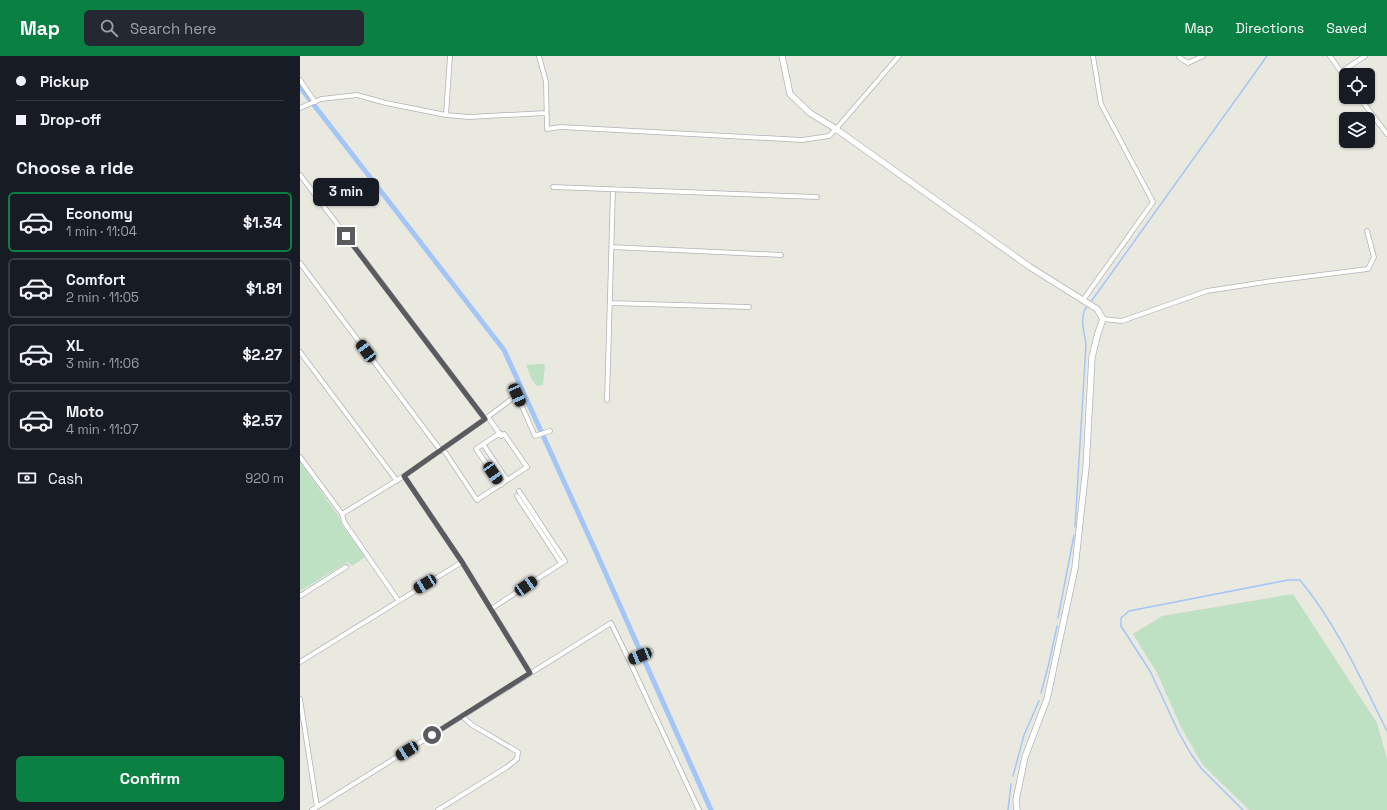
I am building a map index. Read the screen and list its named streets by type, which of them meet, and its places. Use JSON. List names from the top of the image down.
{
  "page": {
    "header": "Map",
    "search": "Search here",
    "nav": ["Map", "Directions", "Saved"],
    "banner": ["Pickup", "Drop-off"],
    "heading": "Choose a ride",
    "bubble": "3 min",
    "list": [
      {
        "name": "Economy",
        "note": "1 min · 11:04",
        "value": "$1.34"
      },
      {
        "name": "Comfort",
        "note": "2 min · 11:05",
        "value": "$1.81"
      },
      {
        "name": "XL",
        "note": "3 min · 11:06",
        "value": "$2.27"
      },
      {
        "name": "Moto",
        "note": "4 min · 11:07",
        "value": "$2.57"
      }
    ],
    "pay": ["Cash", "920 m"],
    "buttons": "Confirm"
  }
}
